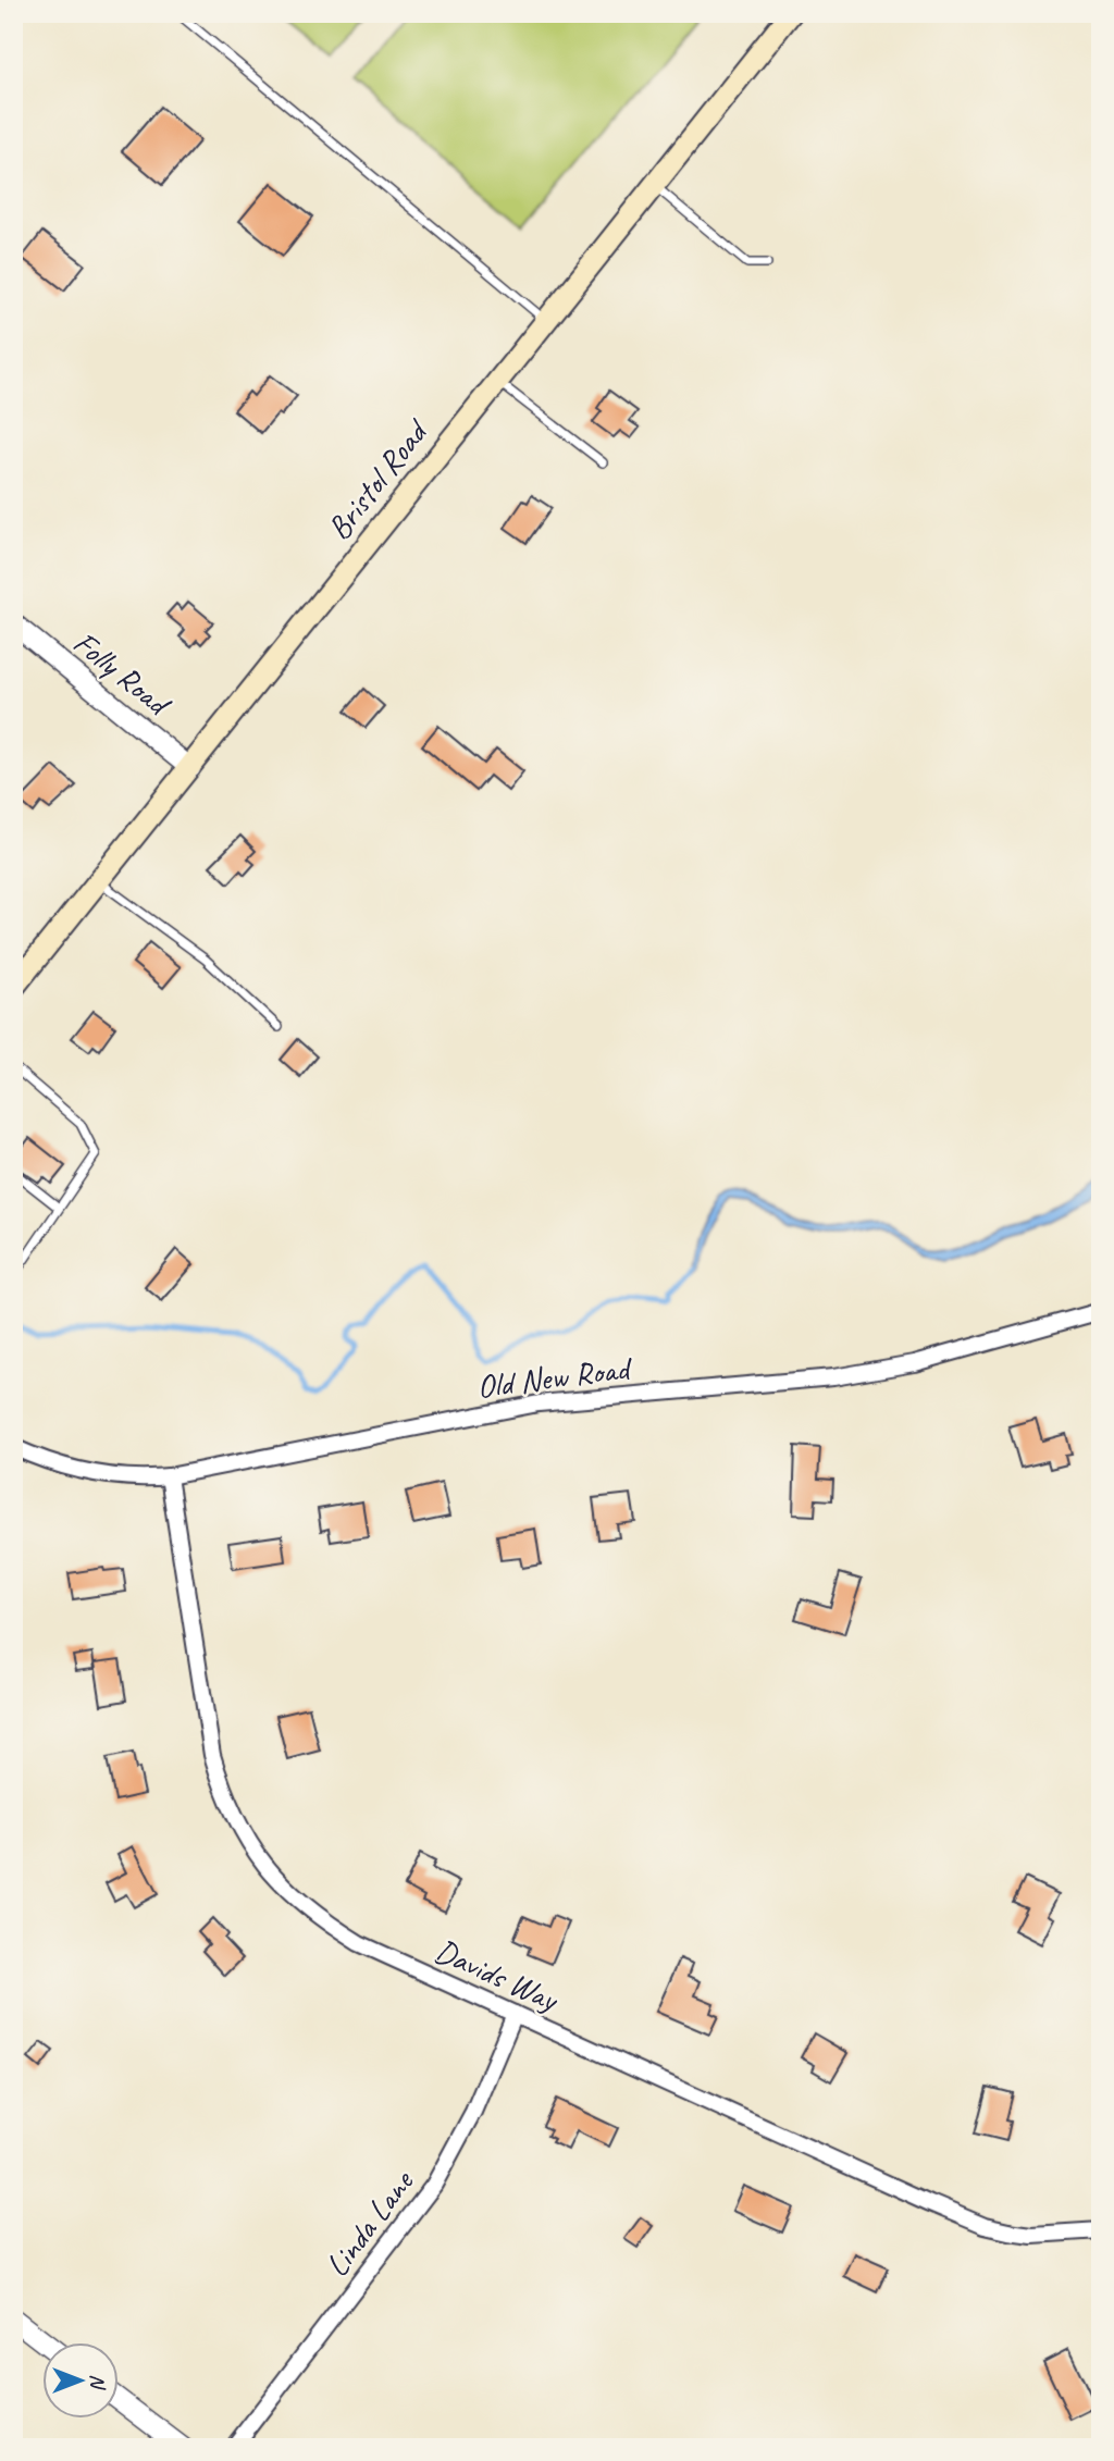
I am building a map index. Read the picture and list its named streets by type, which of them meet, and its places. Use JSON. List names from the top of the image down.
{
  "streets": {
    "main road": ["Bristol Road"],
    "street": [
      "Folly Road",
      "Old New Road",
      "Davids Way",
      "Linda Lane"
    ]
  },
  "crossings": [
    ["Bristol Road", "Folly Road"],
    ["Old New Road", "Davids Way"],
    ["Davids Way", "Linda Lane"]
  ],
  "north": "right"
}
